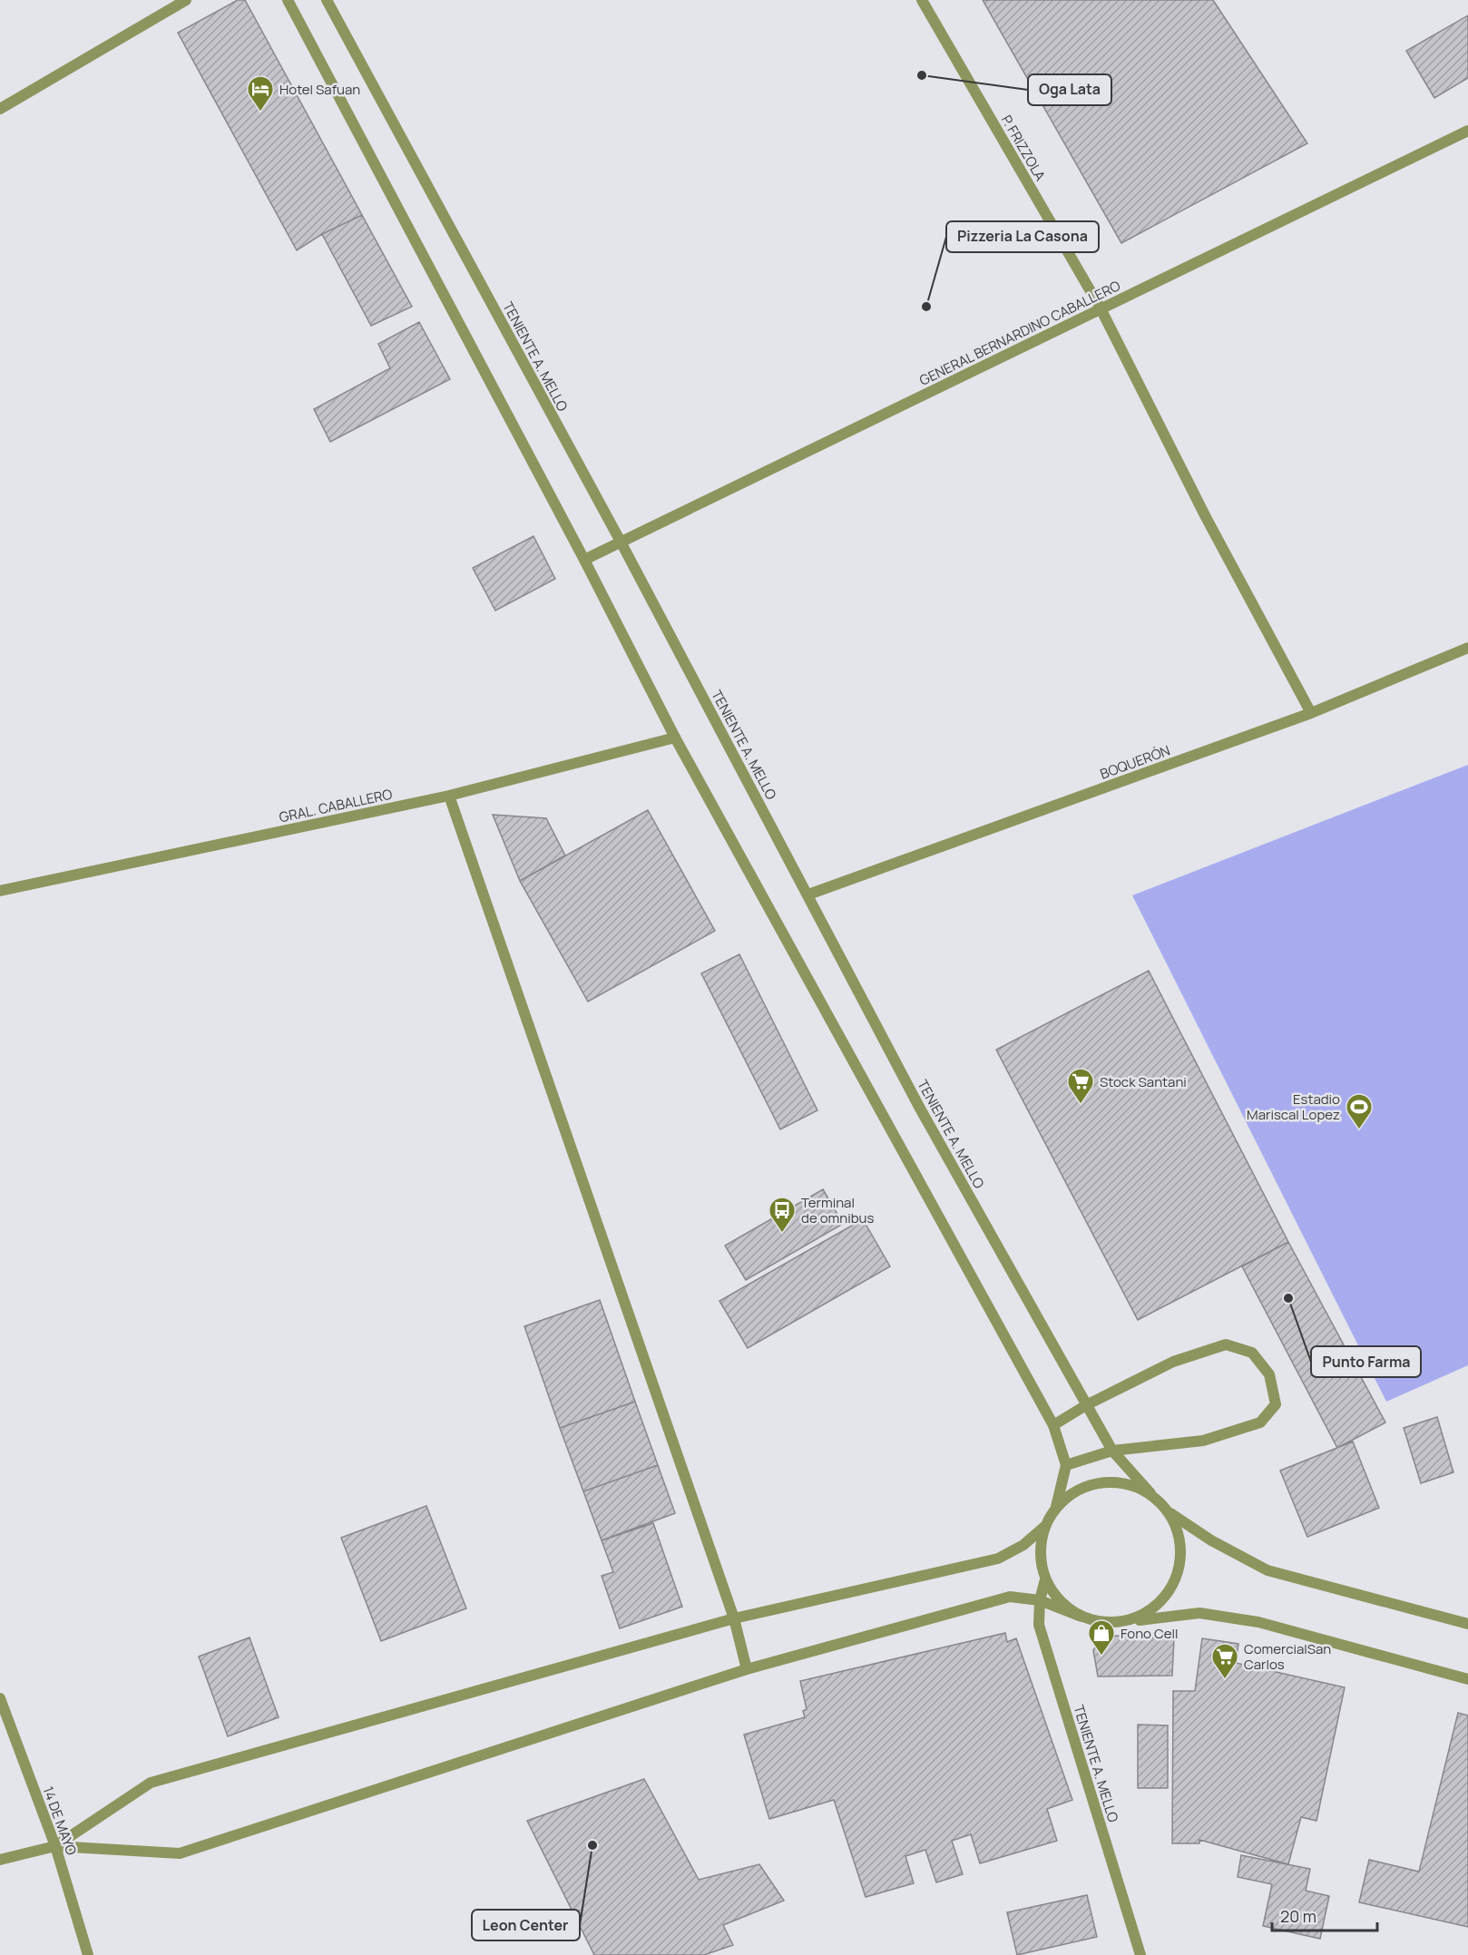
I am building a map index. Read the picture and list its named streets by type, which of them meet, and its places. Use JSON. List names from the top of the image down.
{
  "streets": {
    "street": [
      "P. FRIZZOLA",
      "GENERAL BERNARDINO CABALLERO",
      "TENIENTE A. MELLO",
      "BOQUERÓN",
      "GRAL. CABALLERO",
      "14 DE MAYO"
    ]
  },
  "crossings": [
    ["P. FRIZZOLA", "GENERAL BERNARDINO CABALLERO"],
    ["P. FRIZZOLA", "BOQUERÓN"],
    ["GENERAL BERNARDINO CABALLERO", "TENIENTE A. MELLO"],
    ["TENIENTE A. MELLO", "BOQUERÓN"]
  ],
  "places": {
    "other": [
      "Oga Lata",
      "Pizzeria La Casona",
      "Punto Farma",
      "Leon Center"
    ],
    "hotel": ["Hotel Safuan"],
    "supermarket": ["Stock Santani", "ComercialSan Carlos"],
    "sports": ["Estadio Mariscal Lopez"],
    "bus stop": ["Terminal de omnibus"],
    "shop": ["Fono Cell"]
  },
  "scale_bar": "20 m"
}
